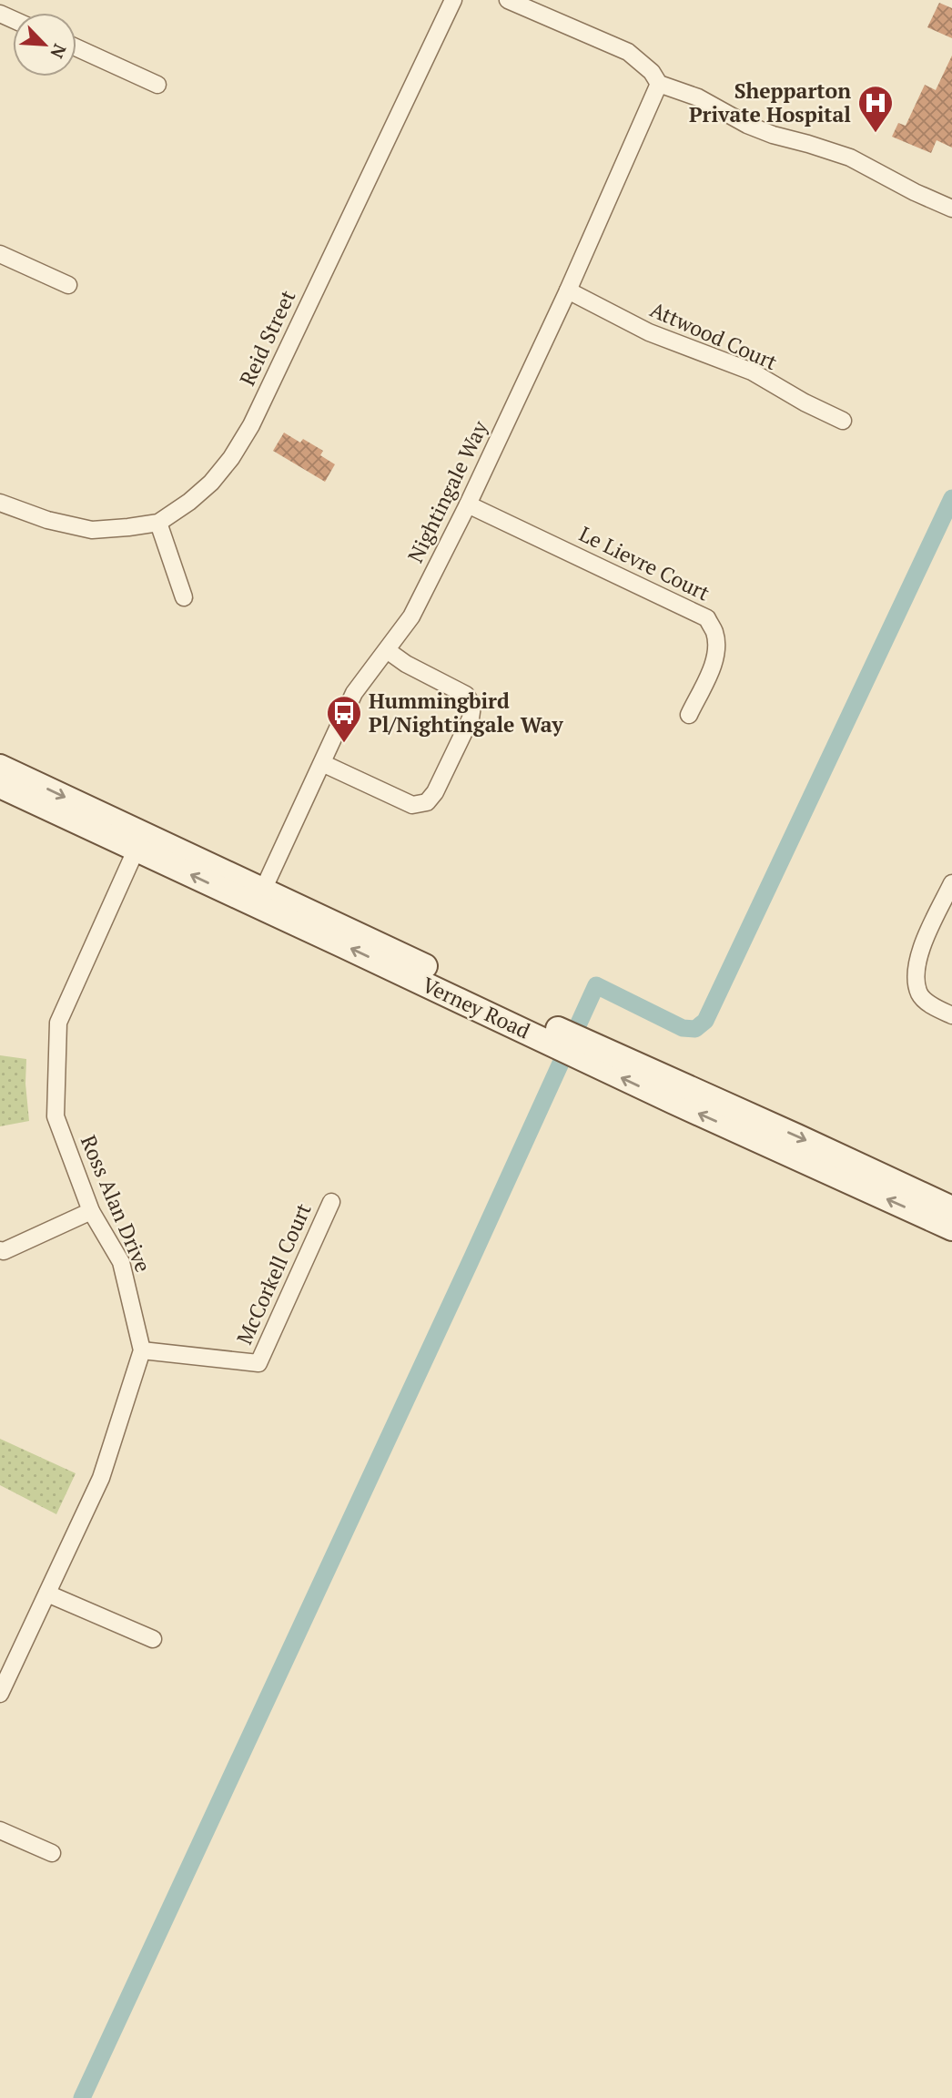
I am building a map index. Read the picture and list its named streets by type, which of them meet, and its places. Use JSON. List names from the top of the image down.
{
  "streets": {
    "street": [
      "Attwood Court",
      "Reid Street",
      "Nightingale Way",
      "Le Lievre Court",
      "Verney Road",
      "Ross Alan Drive",
      "McCorkell Court"
    ]
  },
  "crossings": [
    ["Attwood Court", "Nightingale Way"],
    ["Nightingale Way", "Le Lievre Court"],
    ["Nightingale Way", "Verney Road"],
    ["Verney Road", "Ross Alan Drive"],
    ["Ross Alan Drive", "McCorkell Court"]
  ],
  "places": {
    "hospital": ["Shepparton Private Hospital"],
    "bus stop": ["Hummingbird Pl/Nightingale Way"]
  },
  "north": "bottom right"
}
